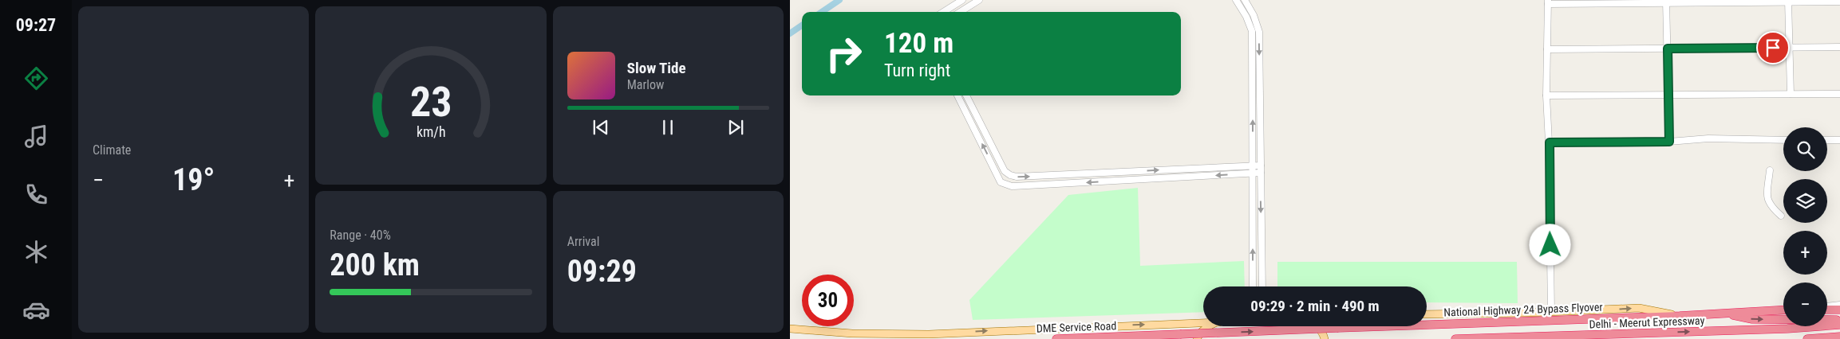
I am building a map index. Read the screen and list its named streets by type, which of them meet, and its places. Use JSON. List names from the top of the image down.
{
  "streets": {
    "highway": ["National Highway 24 Bypass Flyover", "Delhi - Meerut Expressway"],
    "main road": ["DME Service Road"]
  },
  "one_way": ["National Highway 24 Bypass Flyover", "DME Service Road"],
  "page": {
    "tabs": "09:27",
    "tile": [
      "Climate",
      ["Range · 40%", "200 km"],
      ["Arrival", "09:29"]
    ],
    "turn": ["120 m", "Turn right"],
    "song": ["Slow Tide", "Marlow"],
    "map_buttons": ["+", "−"],
    "heat": ["−", "19°", "+"],
    "limit": "30",
    "trip": "09:29 · 2 min · 490 m",
    "gauge": ["23", "km/h"]
  }
}
